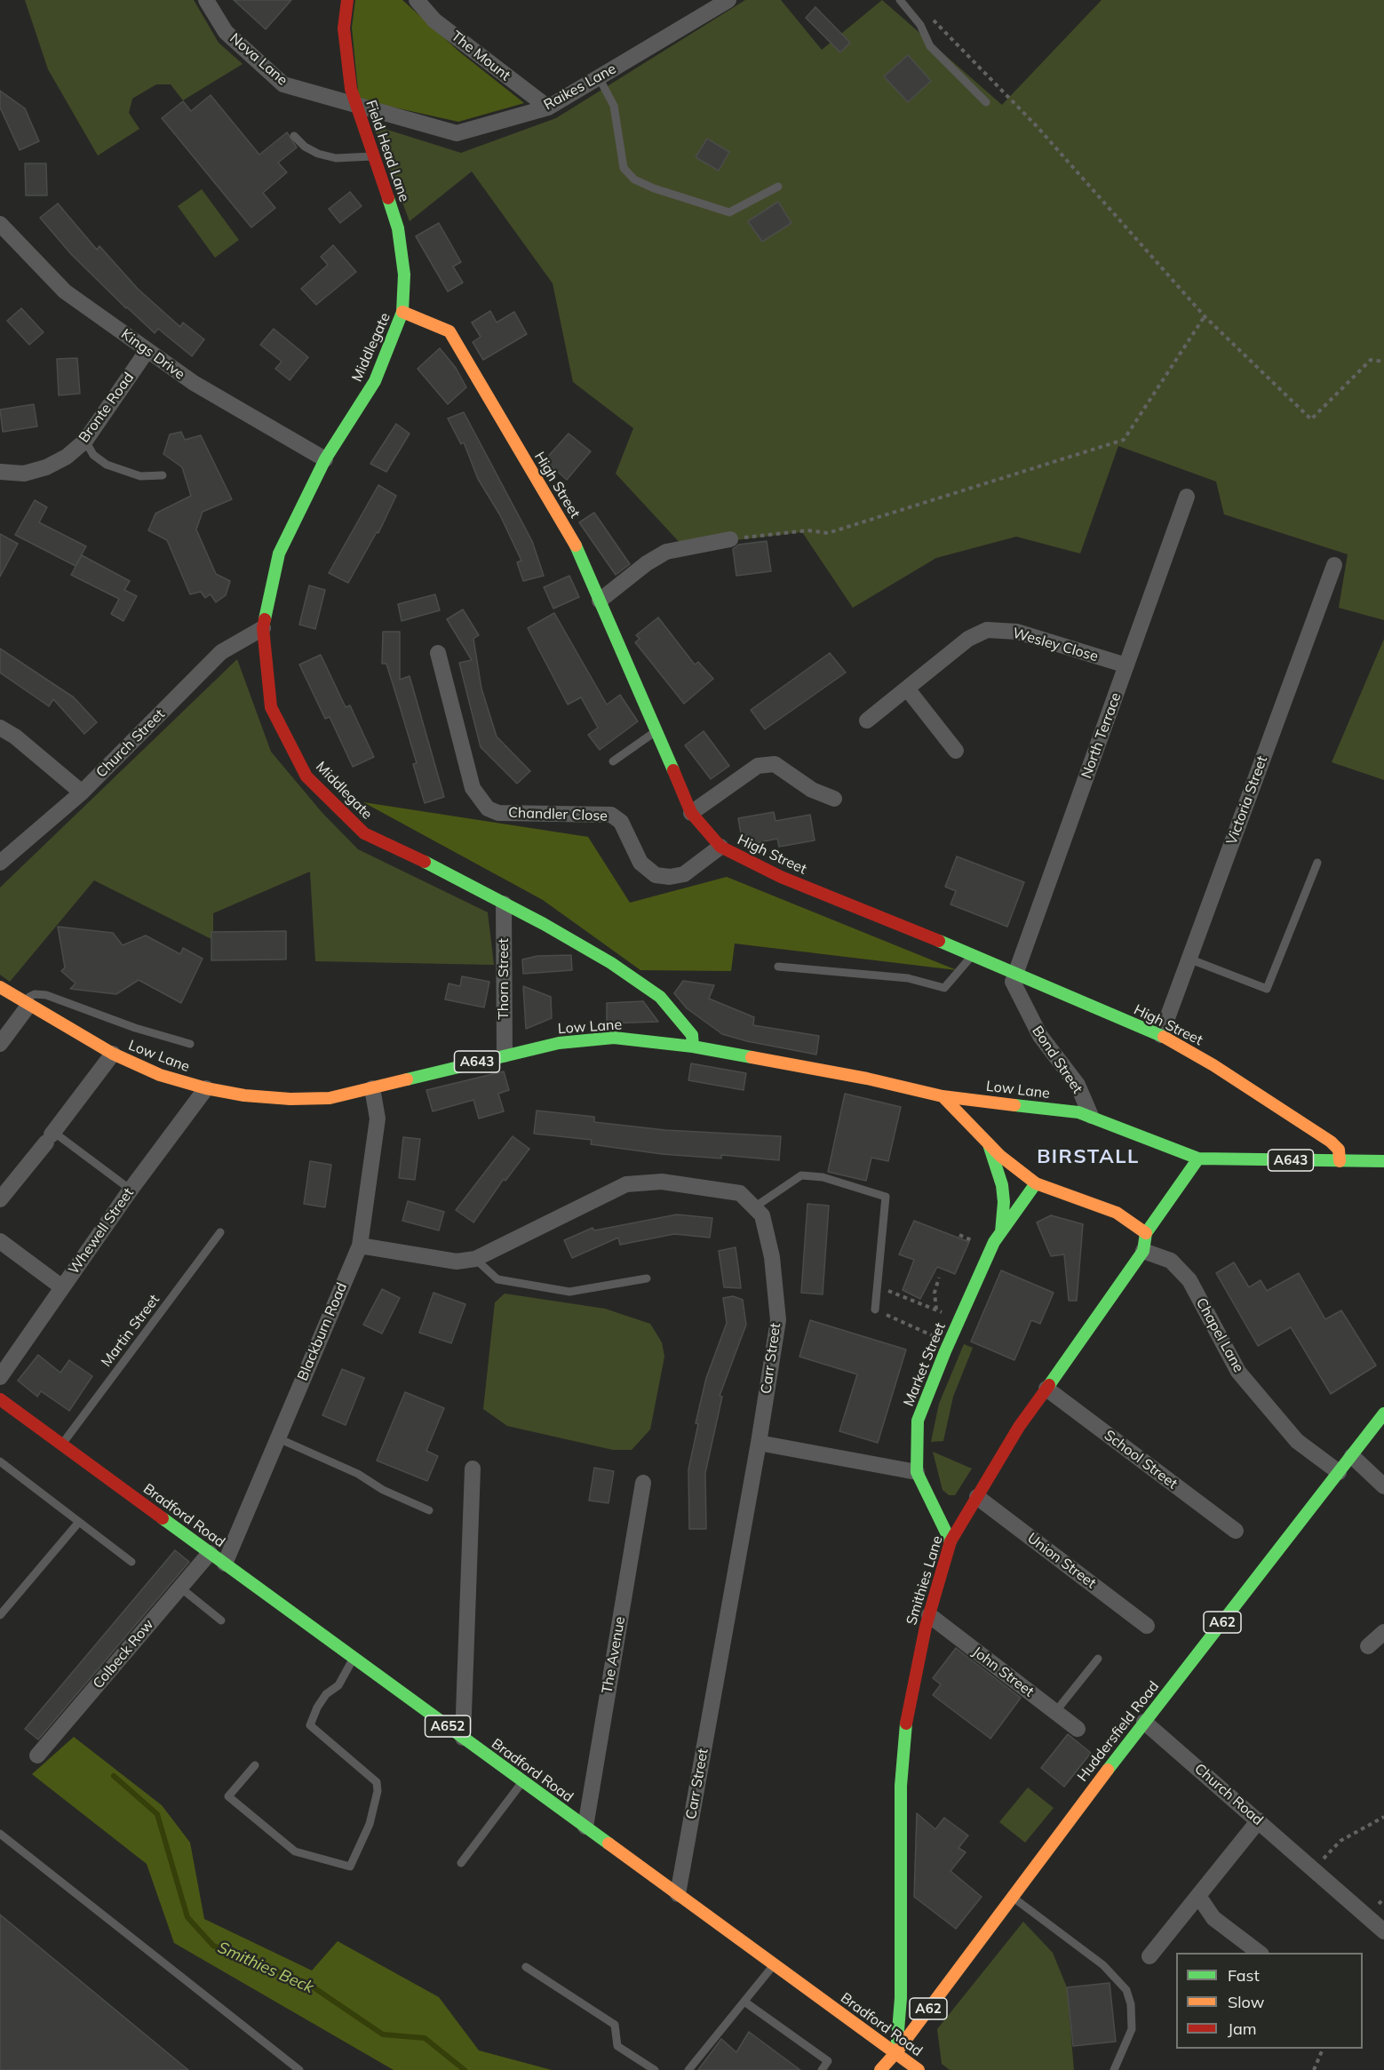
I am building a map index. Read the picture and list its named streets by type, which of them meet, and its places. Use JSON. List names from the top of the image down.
{
  "streets": {
    "main road": [
      "Field Head Lane",
      "Middlegate",
      "High Street",
      "Low Lane",
      "A643",
      "Market Street",
      "Bradford Road",
      "Smithies Lane",
      "A62",
      "A652",
      "Huddersfield Road"
    ],
    "street": [
      "The Mount",
      "Nova Lane",
      "Raikes Lane",
      "Kings Drive",
      "Bronte Road",
      "Wesley Close",
      "North Terrace",
      "Church Street",
      "Victoria Street",
      "Chandler Close",
      "Thorn Street",
      "Bond Street",
      "Whewell Street",
      "Blackburn Road",
      "Chapel Lane",
      "Carr Street",
      "School Street",
      "Union Street",
      "Colbeck Row",
      "The Avenue",
      "John Street",
      "Church Road"
    ],
    "lane": ["Martin Street"]
  },
  "crossings": [
    ["The Mount", "Raikes Lane"],
    ["Nova Lane", "Raikes Lane"],
    ["Nova Lane", "Field Head Lane"],
    ["Raikes Lane", "Field Head Lane"],
    ["Field Head Lane", "Middlegate"],
    ["Field Head Lane", "High Street"],
    ["Middlegate", "Kings Drive"],
    ["Middlegate", "High Street"],
    ["Middlegate", "Church Street"],
    ["Middlegate", "Thorn Street"],
    ["Middlegate", "Low Lane"],
    ["Kings Drive", "Bronte Road"],
    ["High Street", "North Terrace"],
    ["High Street", "Victoria Street"],
    ["High Street", "Chandler Close"],
    ["High Street", "Bond Street"],
    ["High Street", "A643"],
    ["Wesley Close", "North Terrace"],
    ["North Terrace", "Bond Street"],
    ["Thorn Street", "Low Lane"],
    ["Low Lane", "Bond Street"],
    ["Low Lane", "A643"],
    ["Low Lane", "Whewell Street"],
    ["Low Lane", "Blackburn Road"],
    ["Low Lane", "Smithies Lane"],
    ["A643", "Smithies Lane"],
    ["Martin Street", "Bradford Road"],
    ["Blackburn Road", "Carr Street"],
    ["Blackburn Road", "Bradford Road"],
    ["Chapel Lane", "Smithies Lane"],
    ["Chapel Lane", "Huddersfield Road"],
    ["Carr Street", "Bradford Road"],
    ["Market Street", "Smithies Lane"],
    ["School Street", "Smithies Lane"],
    ["Bradford Road", "Smithies Lane"],
    ["Bradford Road", "Colbeck Row"],
    ["Bradford Road", "The Avenue"],
    ["Bradford Road", "Huddersfield Road"],
    ["Union Street", "Smithies Lane"],
    ["Smithies Lane", "John Street"],
    ["Smithies Lane", "Huddersfield Road"],
    ["Huddersfield Road", "Church Road"]
  ],
  "districts": ["BIRSTALL"],
  "water": ["Smithies Beck"],
  "legend": ["Fast", "Slow", "Jam"]
}
